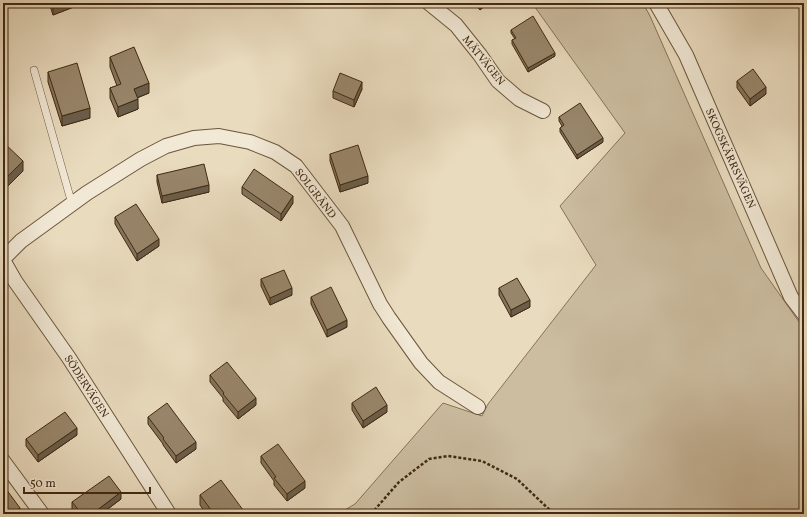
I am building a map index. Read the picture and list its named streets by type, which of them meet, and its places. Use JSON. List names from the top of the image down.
{
  "streets": {
    "street": [
      "MÄTVÄGEN",
      "SKOGSKÄRRSVÄGEN",
      "SOLGRÄND",
      "SÖDERVÄGEN"
    ]
  },
  "crossings": [
    ["SOLGRÄND", "SÖDERVÄGEN"]
  ],
  "scale_bar": "50 m"
}
